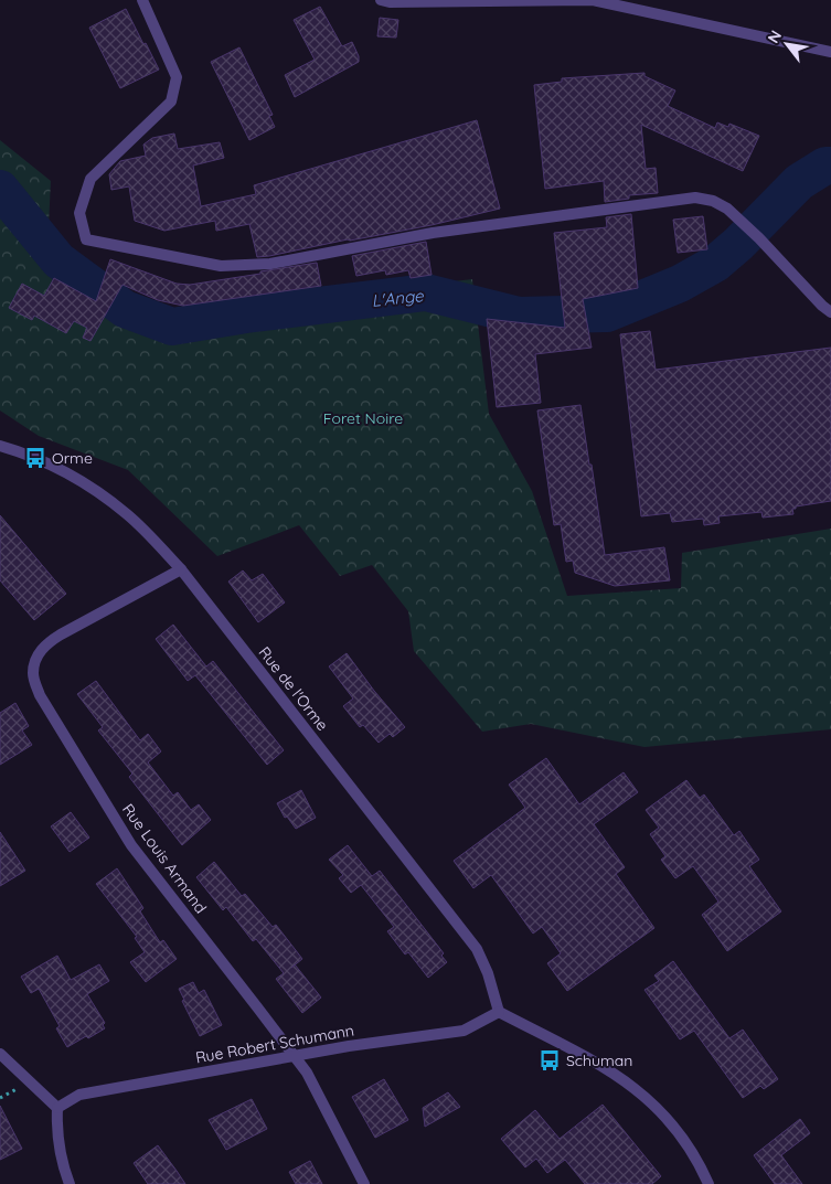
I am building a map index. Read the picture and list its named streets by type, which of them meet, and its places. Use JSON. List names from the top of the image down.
{
  "streets": {
    "street": ["Rue de l'Orme", "Rue Louis Armand", "Rue Robert Schumann"]
  },
  "crossings": [
    ["Rue de l'Orme", "Rue Louis Armand"],
    ["Rue de l'Orme", "Rue Robert Schumann"],
    ["Rue Louis Armand", "Rue Robert Schumann"]
  ],
  "water": ["L'Ange"],
  "parks": ["Foret Noire"],
  "places": {
    "bus stop": ["Orme", "Schuman"]
  },
  "north": "top left"
}
